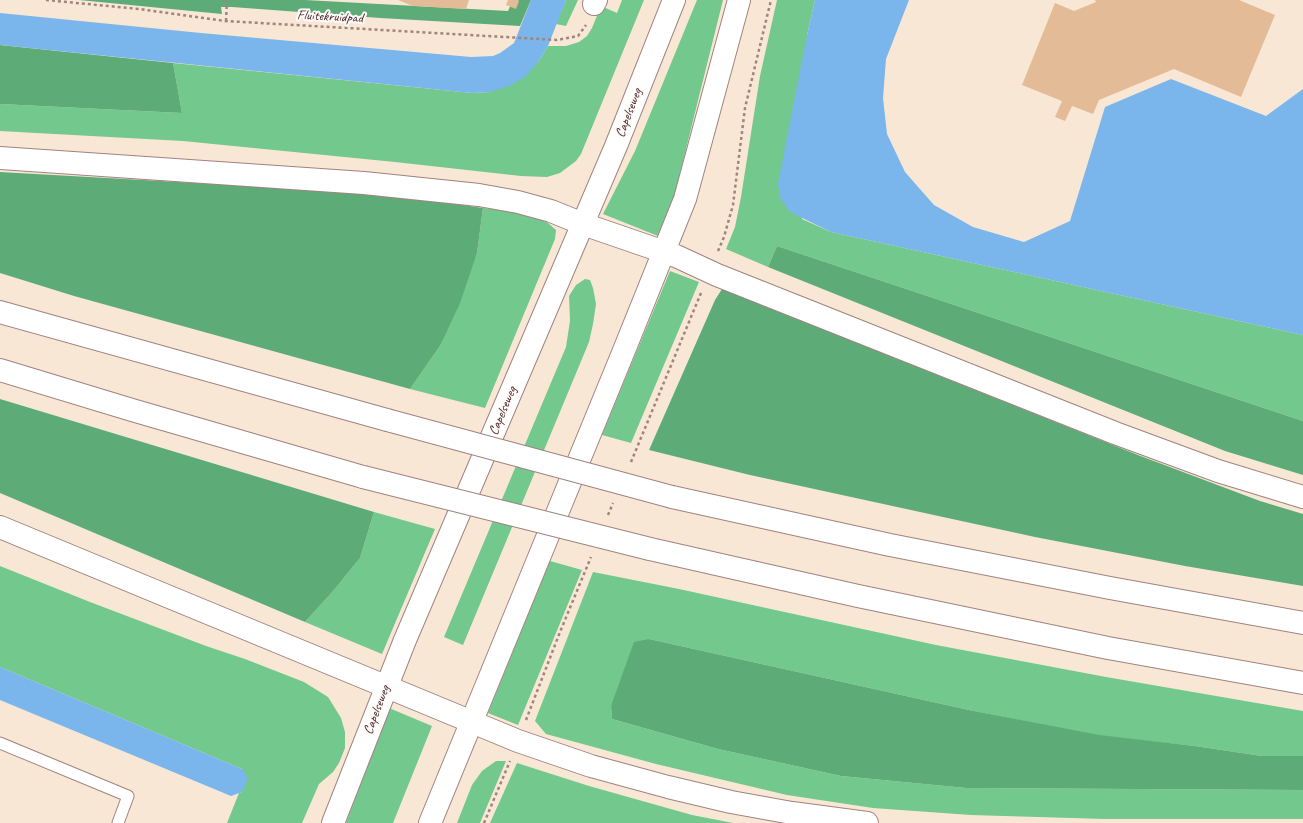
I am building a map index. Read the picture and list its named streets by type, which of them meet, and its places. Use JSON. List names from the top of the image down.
{
  "streets": {
    "main road": ["Capelseweg"],
    "path": ["Fluitekruidpad"]
  }
}
